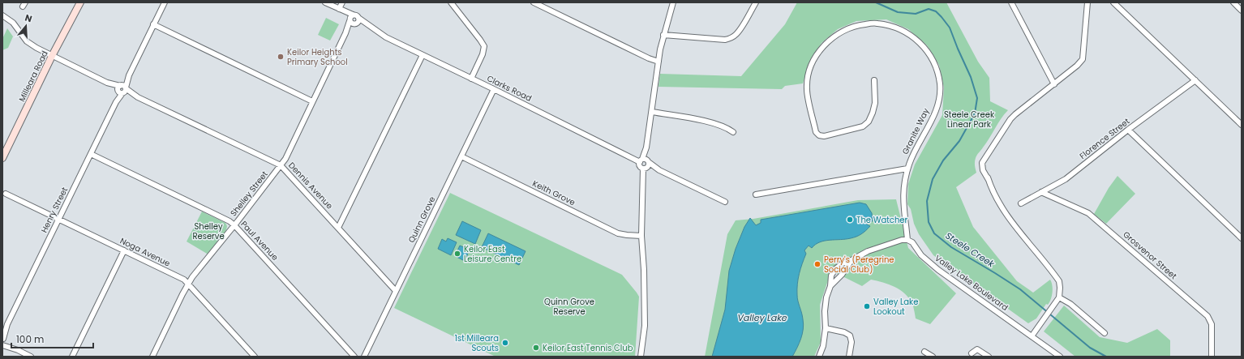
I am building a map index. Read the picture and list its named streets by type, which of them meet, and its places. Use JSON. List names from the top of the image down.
{
  "streets": {
    "main road": ["Milleara Road"],
    "street": [
      "Clarks Road",
      "Granite Way",
      "Florence Street",
      "Dennis Avenue",
      "Keith Grove",
      "Shelley Street",
      "Henry Street",
      "Quinn Grove",
      "Paul Avenue",
      "Noga Avenue",
      "Grosvenor Street",
      "Valley Lake Boulevard"
    ]
  },
  "crossings": [
    ["Milleara Road", "Dennis Avenue"],
    ["Clarks Road", "Shelley Street"],
    ["Clarks Road", "Quinn Grove"],
    ["Granite Way", "Valley Lake Boulevard"],
    ["Florence Street", "Grosvenor Street"],
    ["Dennis Avenue", "Shelley Street"],
    ["Dennis Avenue", "Henry Street"],
    ["Dennis Avenue", "Quinn Grove"],
    ["Keith Grove", "Quinn Grove"],
    ["Shelley Street", "Paul Avenue"],
    ["Shelley Street", "Noga Avenue"],
    ["Henry Street", "Paul Avenue"],
    ["Henry Street", "Noga Avenue"]
  ],
  "water": ["Steele Creek", "Valley Lake"],
  "parks": ["Steele Creek Linear Park", "Shelley Reserve", "Quinn Grove Reserve"],
  "places": [
    "Keilor Heights Primary School",
    "The Watcher",
    "Keilor East Leisure Centre",
    "Perry's (Peregrine Social Club)",
    "Valley Lake Lookout",
    "1st Milleara Scouts",
    "Keilor East Tennis Club"
  ],
  "scale_bar": "100 m",
  "north": "top"
}
